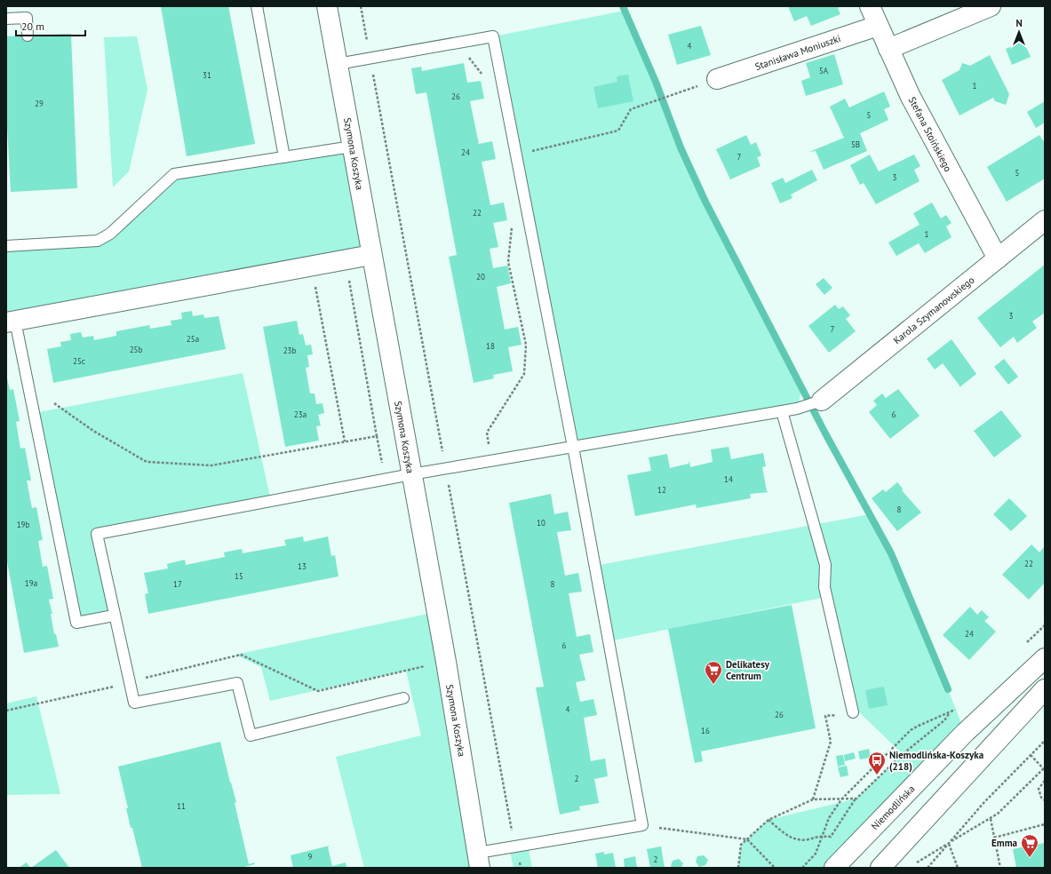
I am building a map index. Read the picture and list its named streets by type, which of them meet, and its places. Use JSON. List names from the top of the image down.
{
  "streets": {
    "street": [
      "Stanisława Moniuszki",
      "Stefana Stoińskiego",
      "Szymona Koszyka",
      "Karola Szymanowskiego",
      "Niemodlińska"
    ]
  },
  "crossings": [
    ["Stanisława Moniuszki", "Stefana Stoińskiego"],
    ["Stefana Stoińskiego", "Karola Szymanowskiego"]
  ],
  "places": {
    "supermarket": ["Delikatesy Centrum", "Emma"],
    "bus stop": ["Niemodlińska-Koszyka (218)"]
  },
  "house_numbers": [
    "4",
    "5A",
    "31",
    "1",
    "26",
    "29",
    "5",
    "5B",
    "24",
    "7",
    "5",
    "3",
    "22",
    "1",
    "20",
    "3",
    "7",
    "25a",
    "18",
    "25b",
    "23b",
    "25c",
    "23a",
    "6",
    "14",
    "12",
    "8",
    "10",
    "19b",
    "22",
    "13",
    "15",
    "19a",
    "17",
    "8",
    "24",
    "6",
    "4",
    "26",
    "16",
    "2",
    "11",
    "9",
    "2"
  ],
  "scale_bar": "20 m",
  "north": "top"
}
